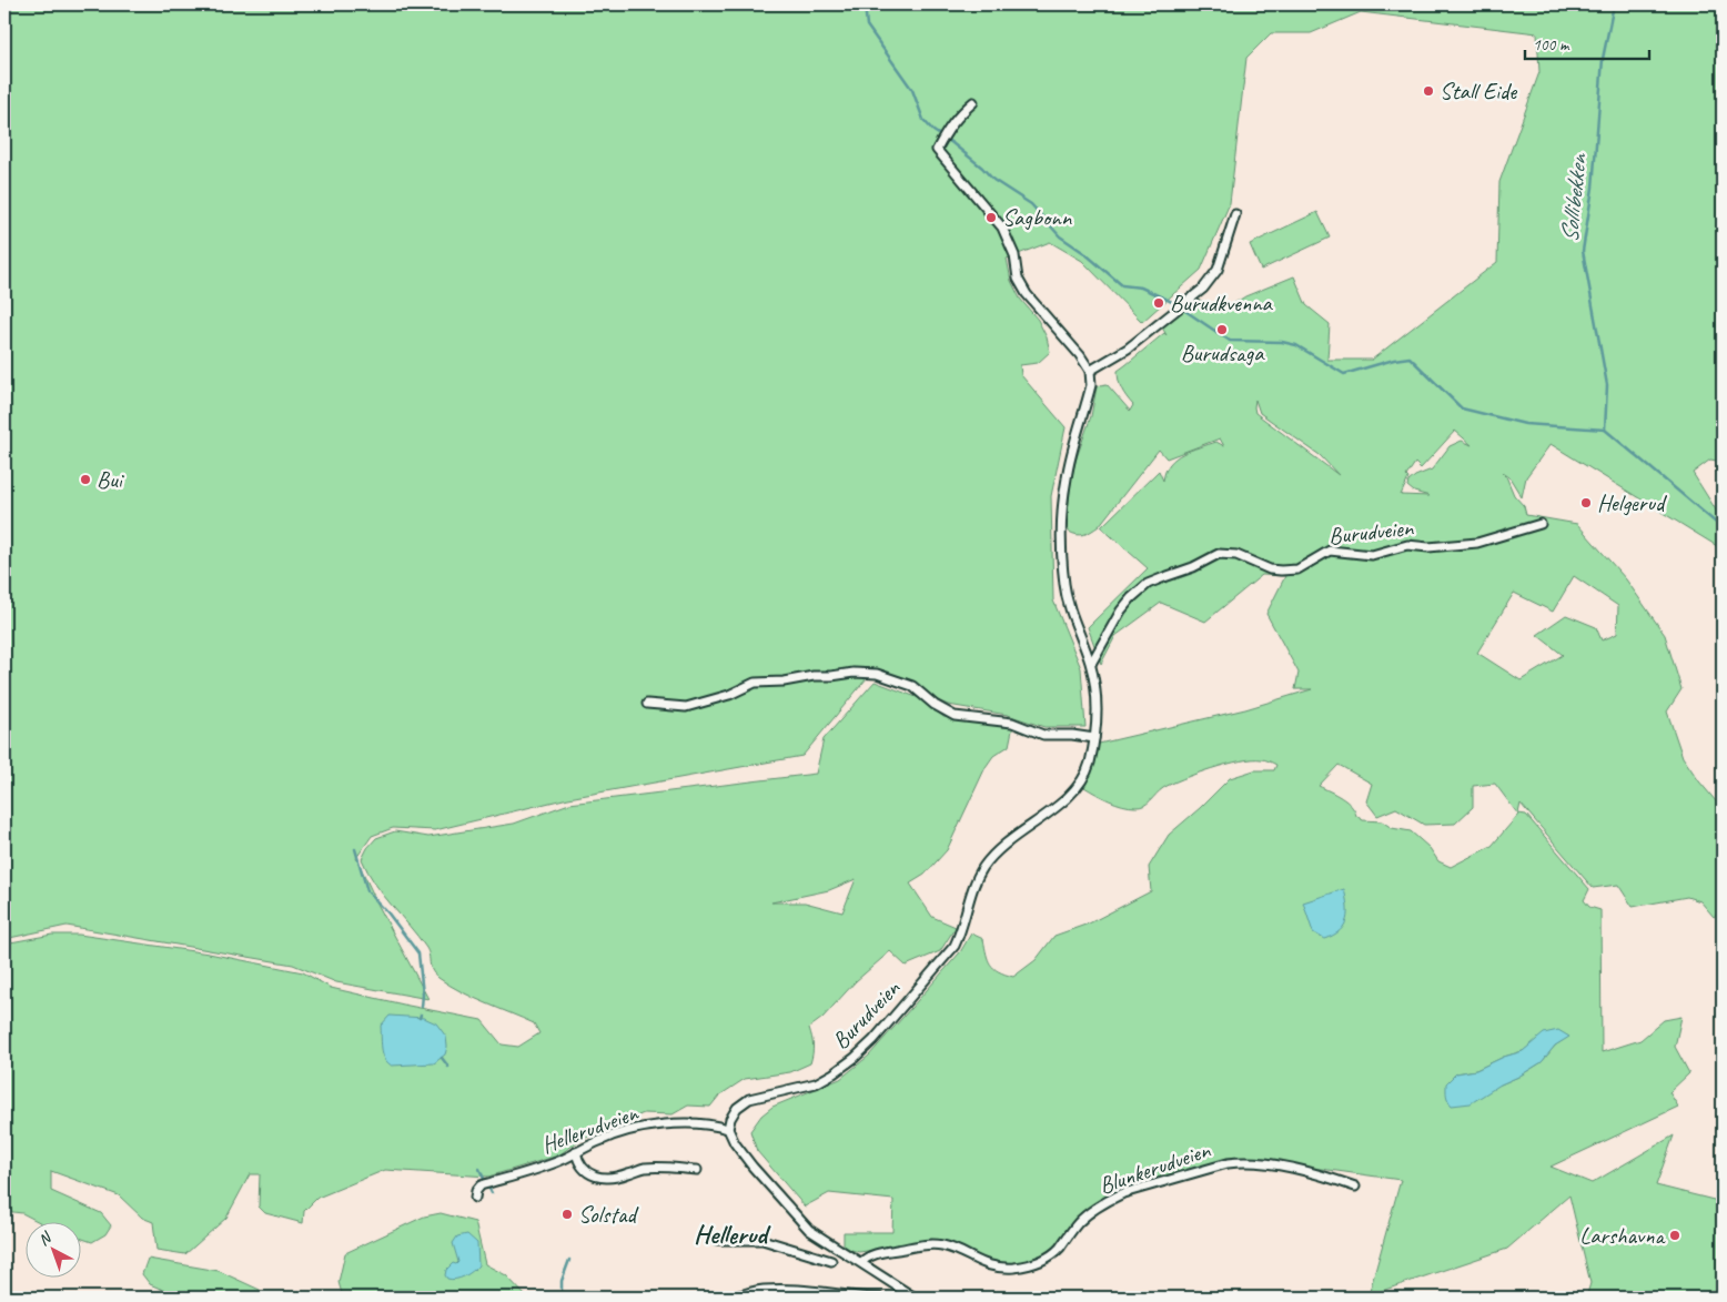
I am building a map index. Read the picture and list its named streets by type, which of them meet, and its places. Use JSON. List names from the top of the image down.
{
  "streets": {
    "street": ["Burudveien", "Hellerudveien", "Blunkerudveien"]
  },
  "crossings": [
    ["Burudveien", "Hellerudveien"]
  ],
  "districts": ["Hellerud"],
  "water": ["Sollibekken"],
  "places": [
    "Stall Eide",
    "Sagbonn",
    "Burudkvenna",
    "Burudsaga",
    "Bui",
    "Helgerud",
    "Solstad",
    "Larshavna"
  ],
  "scale_bar": "100 m",
  "north": "top left"
}
